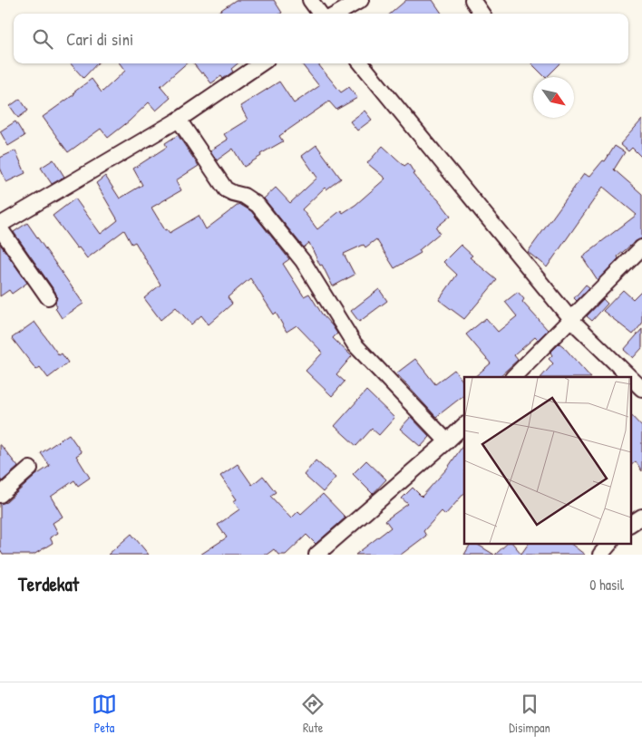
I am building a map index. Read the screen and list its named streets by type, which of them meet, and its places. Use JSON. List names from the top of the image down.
{
  "north": "bottom right",
  "page": {
    "search": "Cari di sini",
    "heading": ["Terdekat", "0 hasil"],
    "nav": ["Peta", "Rute", "Disimpan"]
  }
}
